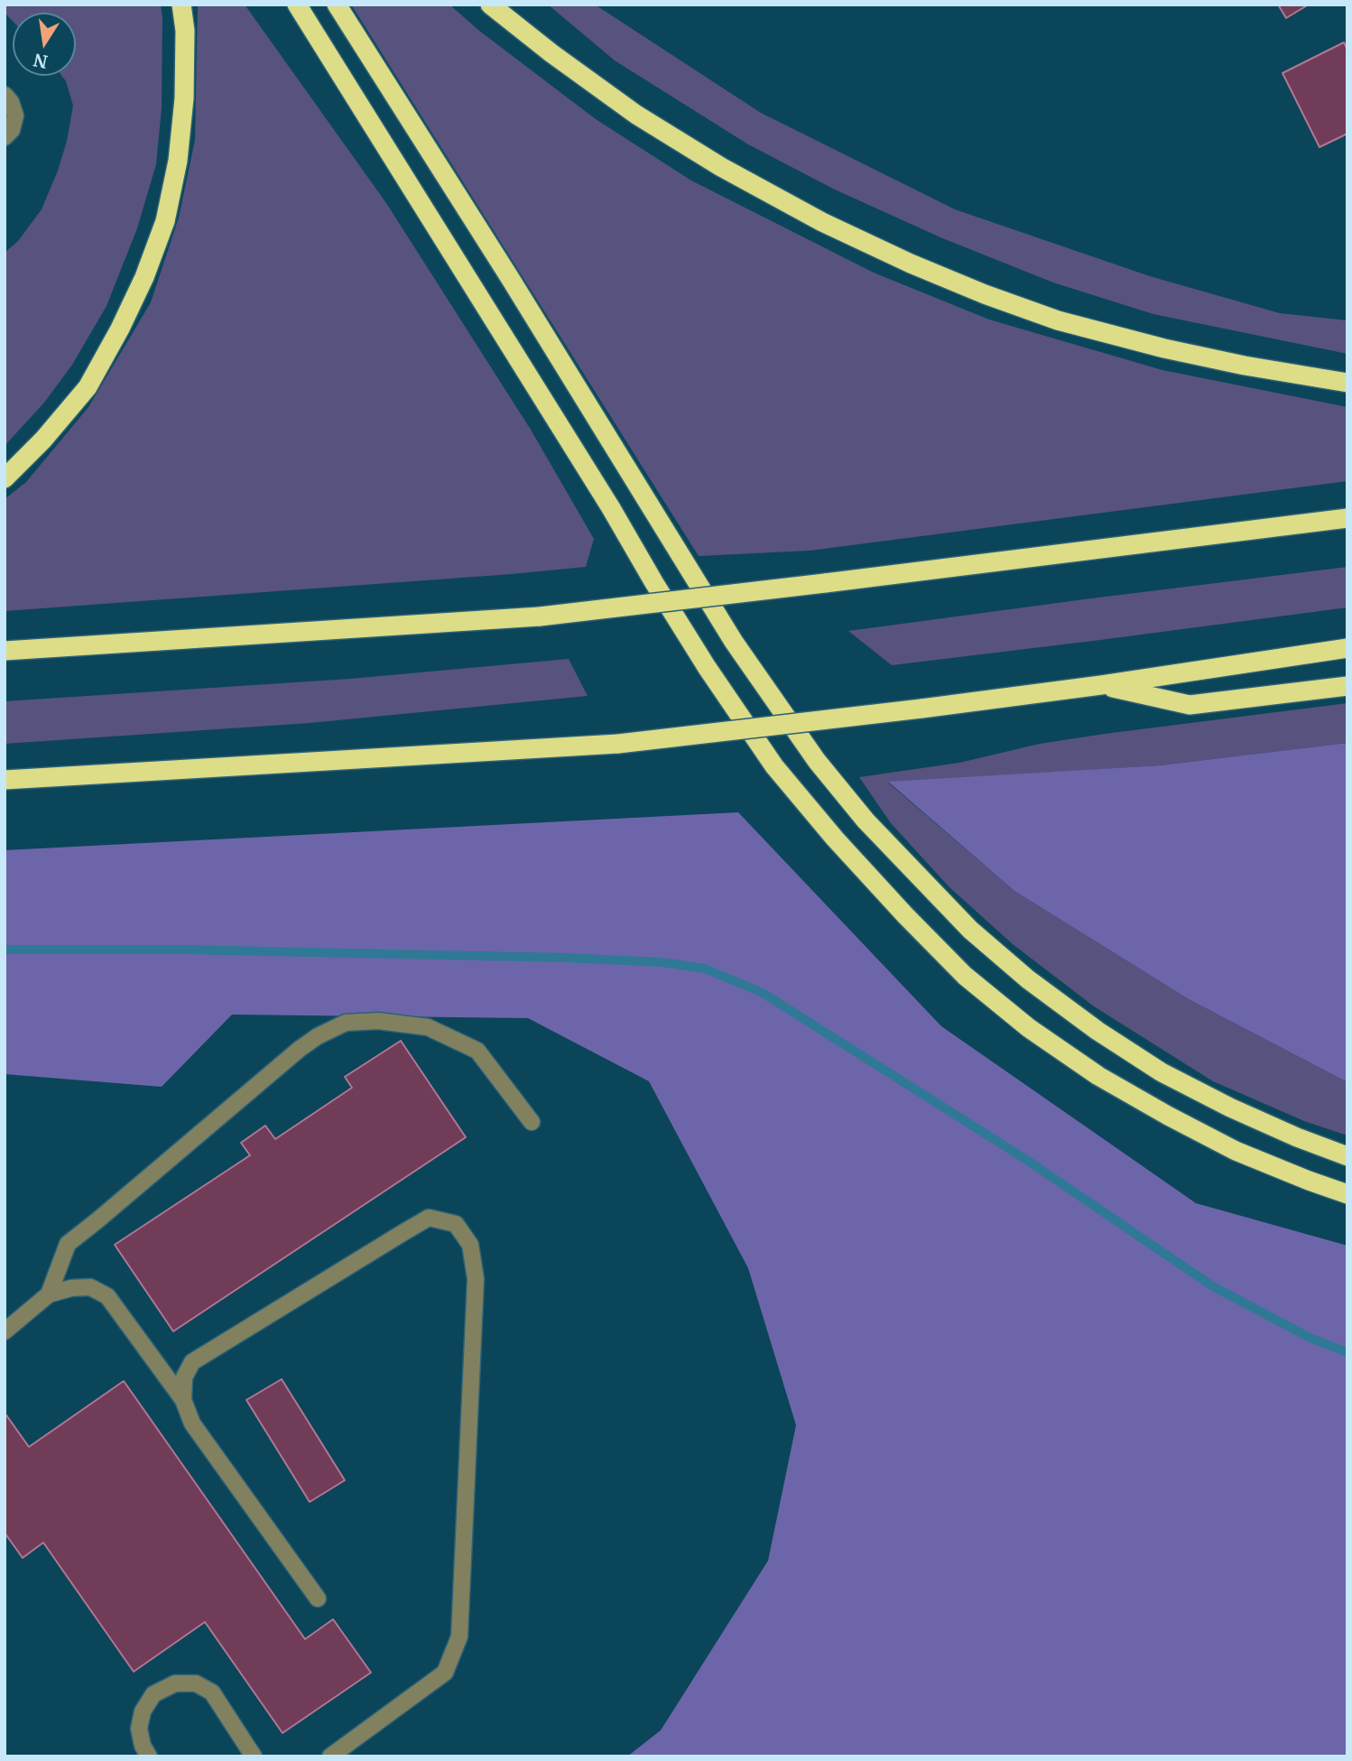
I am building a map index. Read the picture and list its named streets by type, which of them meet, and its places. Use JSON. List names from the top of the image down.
{
  "north": "bottom"
}
